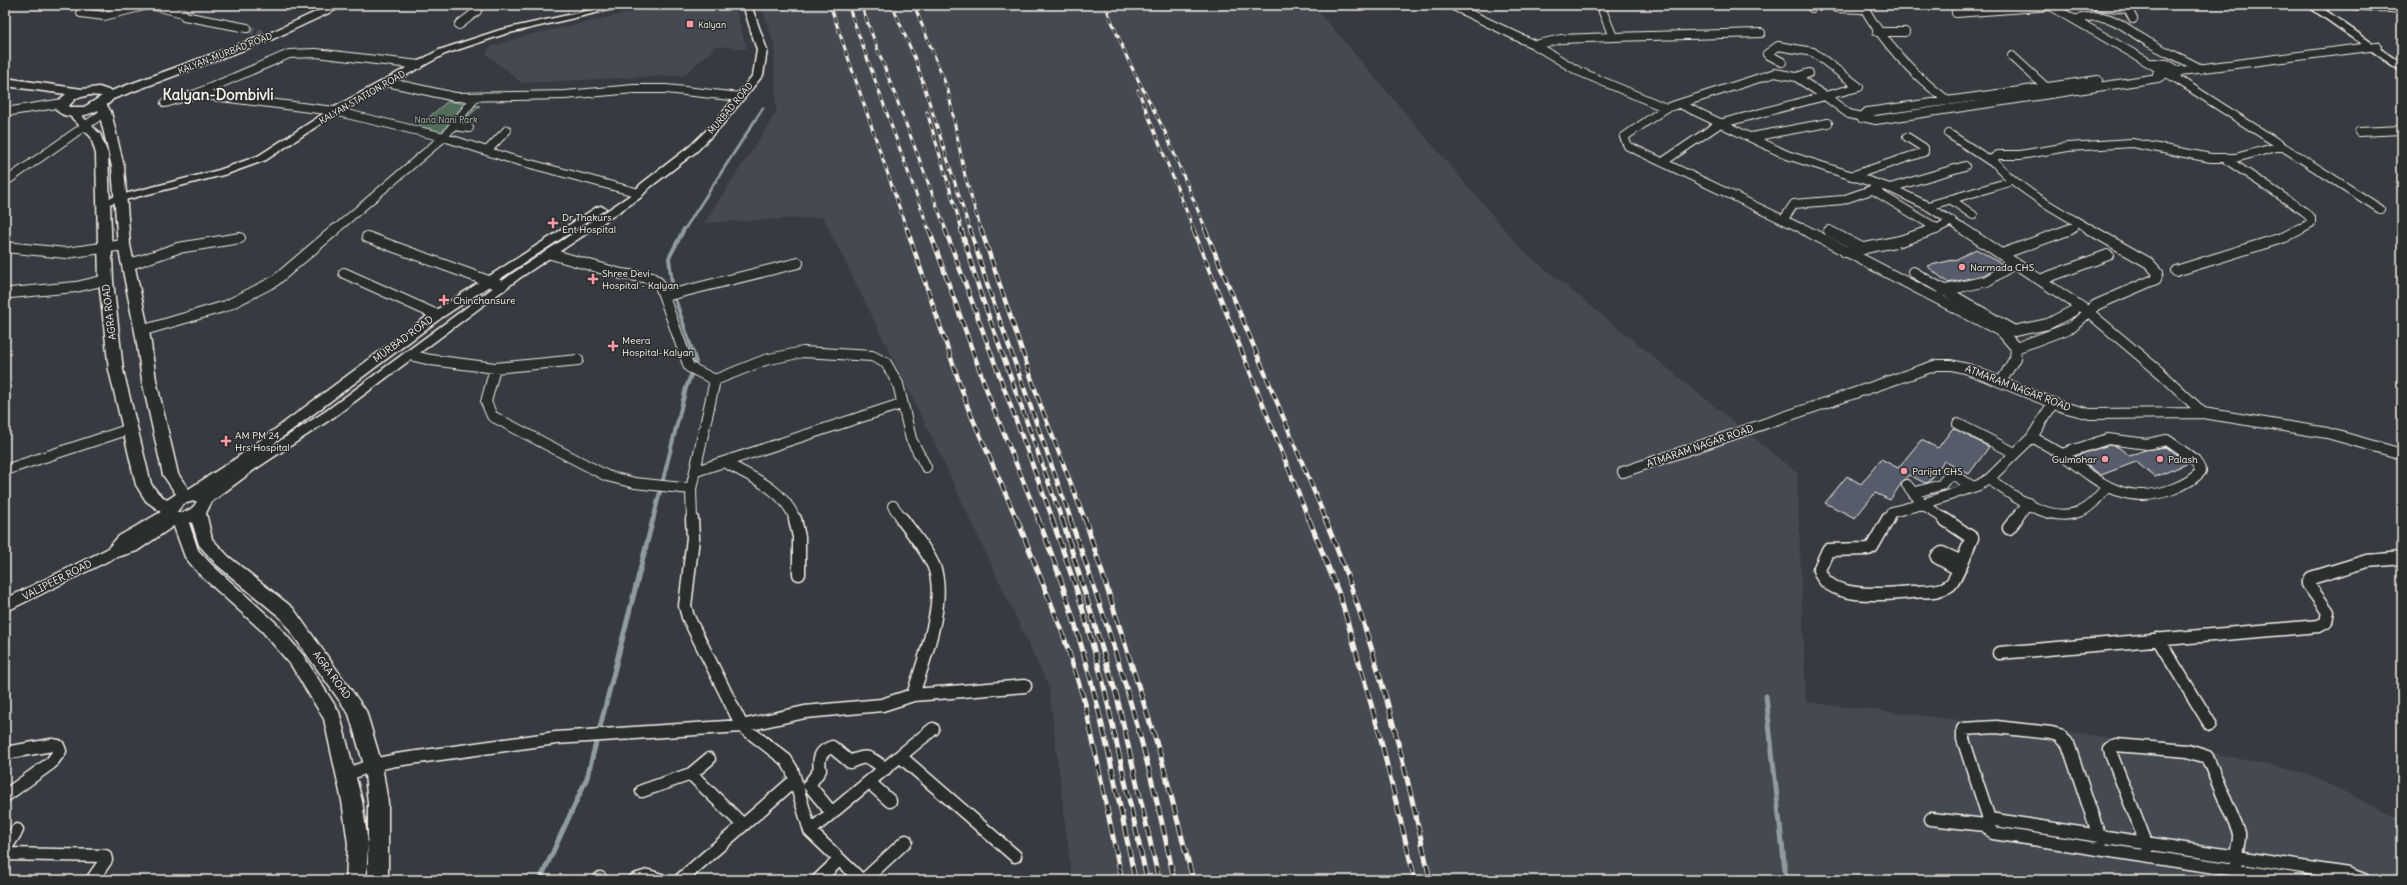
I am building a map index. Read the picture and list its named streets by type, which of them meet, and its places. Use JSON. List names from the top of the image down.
{
  "streets": {
    "main road": ["KALYAN-MURBAD ROAD", "AGRA ROAD"],
    "street": [
      "KALYAN STATION ROAD",
      "MURBAD ROAD",
      "ATMARAM NAGAR ROAD",
      "VALIPEER ROAD"
    ]
  },
  "crossings": [
    ["KALYAN-MURBAD ROAD", "AGRA ROAD"],
    ["KALYAN STATION ROAD", "AGRA ROAD"],
    ["MURBAD ROAD", "AGRA ROAD"],
    ["AGRA ROAD", "VALIPEER ROAD"]
  ],
  "districts": ["Kalyan-Dombivli"],
  "parks": ["Nana Nani Park"],
  "places": {
    "transit": ["Kalyan"],
    "health": [
      "Dr Thakurs Ent Hospital",
      "Shree Devi Hospital - Kalyan",
      "Chinchansure",
      "Meera Hospital-Kalyan",
      "AM PM 24 Hrs Hospital"
    ],
    "other": [
      "Narmada CHS",
      "Gulmohar",
      "Palash",
      "Parijat CHS"
    ]
  }
}
